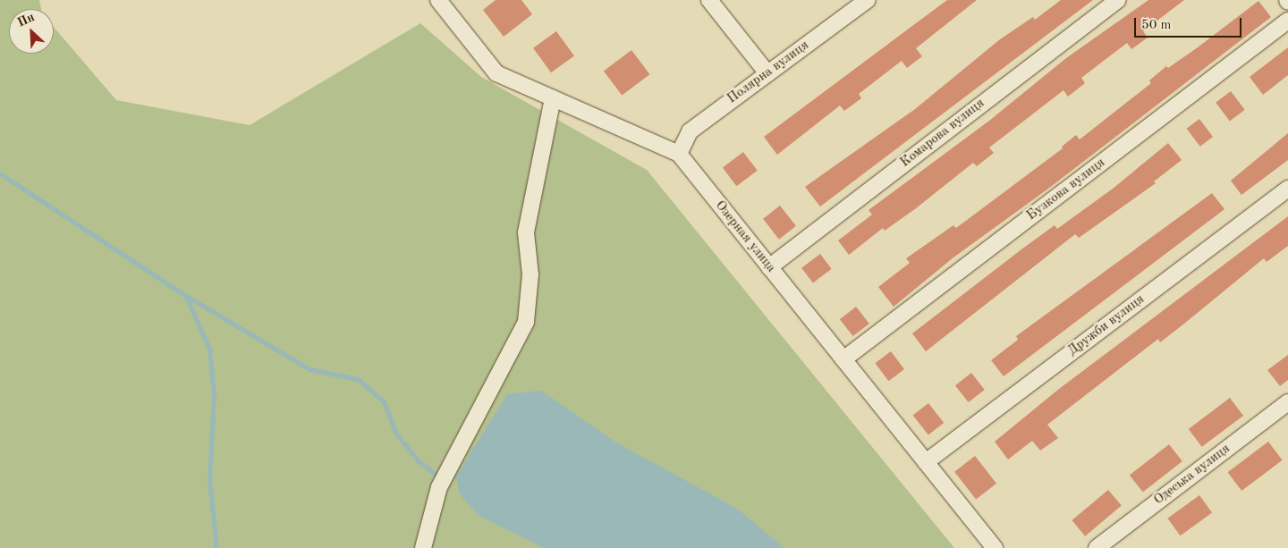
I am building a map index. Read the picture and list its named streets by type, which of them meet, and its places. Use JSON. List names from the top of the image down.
{
  "streets": {
    "street": [
      "Полярна вулиця",
      "Комарова вулиця",
      "Бузкова вулиця",
      "Озерная улица",
      "Дружби вулиця",
      "Одеська вулиця"
    ]
  },
  "crossings": [
    ["Полярна вулиця", "Озерная улица"],
    ["Комарова вулиця", "Озерная улица"],
    ["Бузкова вулиця", "Озерная улица"],
    ["Озерная улица", "Дружби вулиця"]
  ],
  "scale_bar": "50 m",
  "north": "top left"
}
